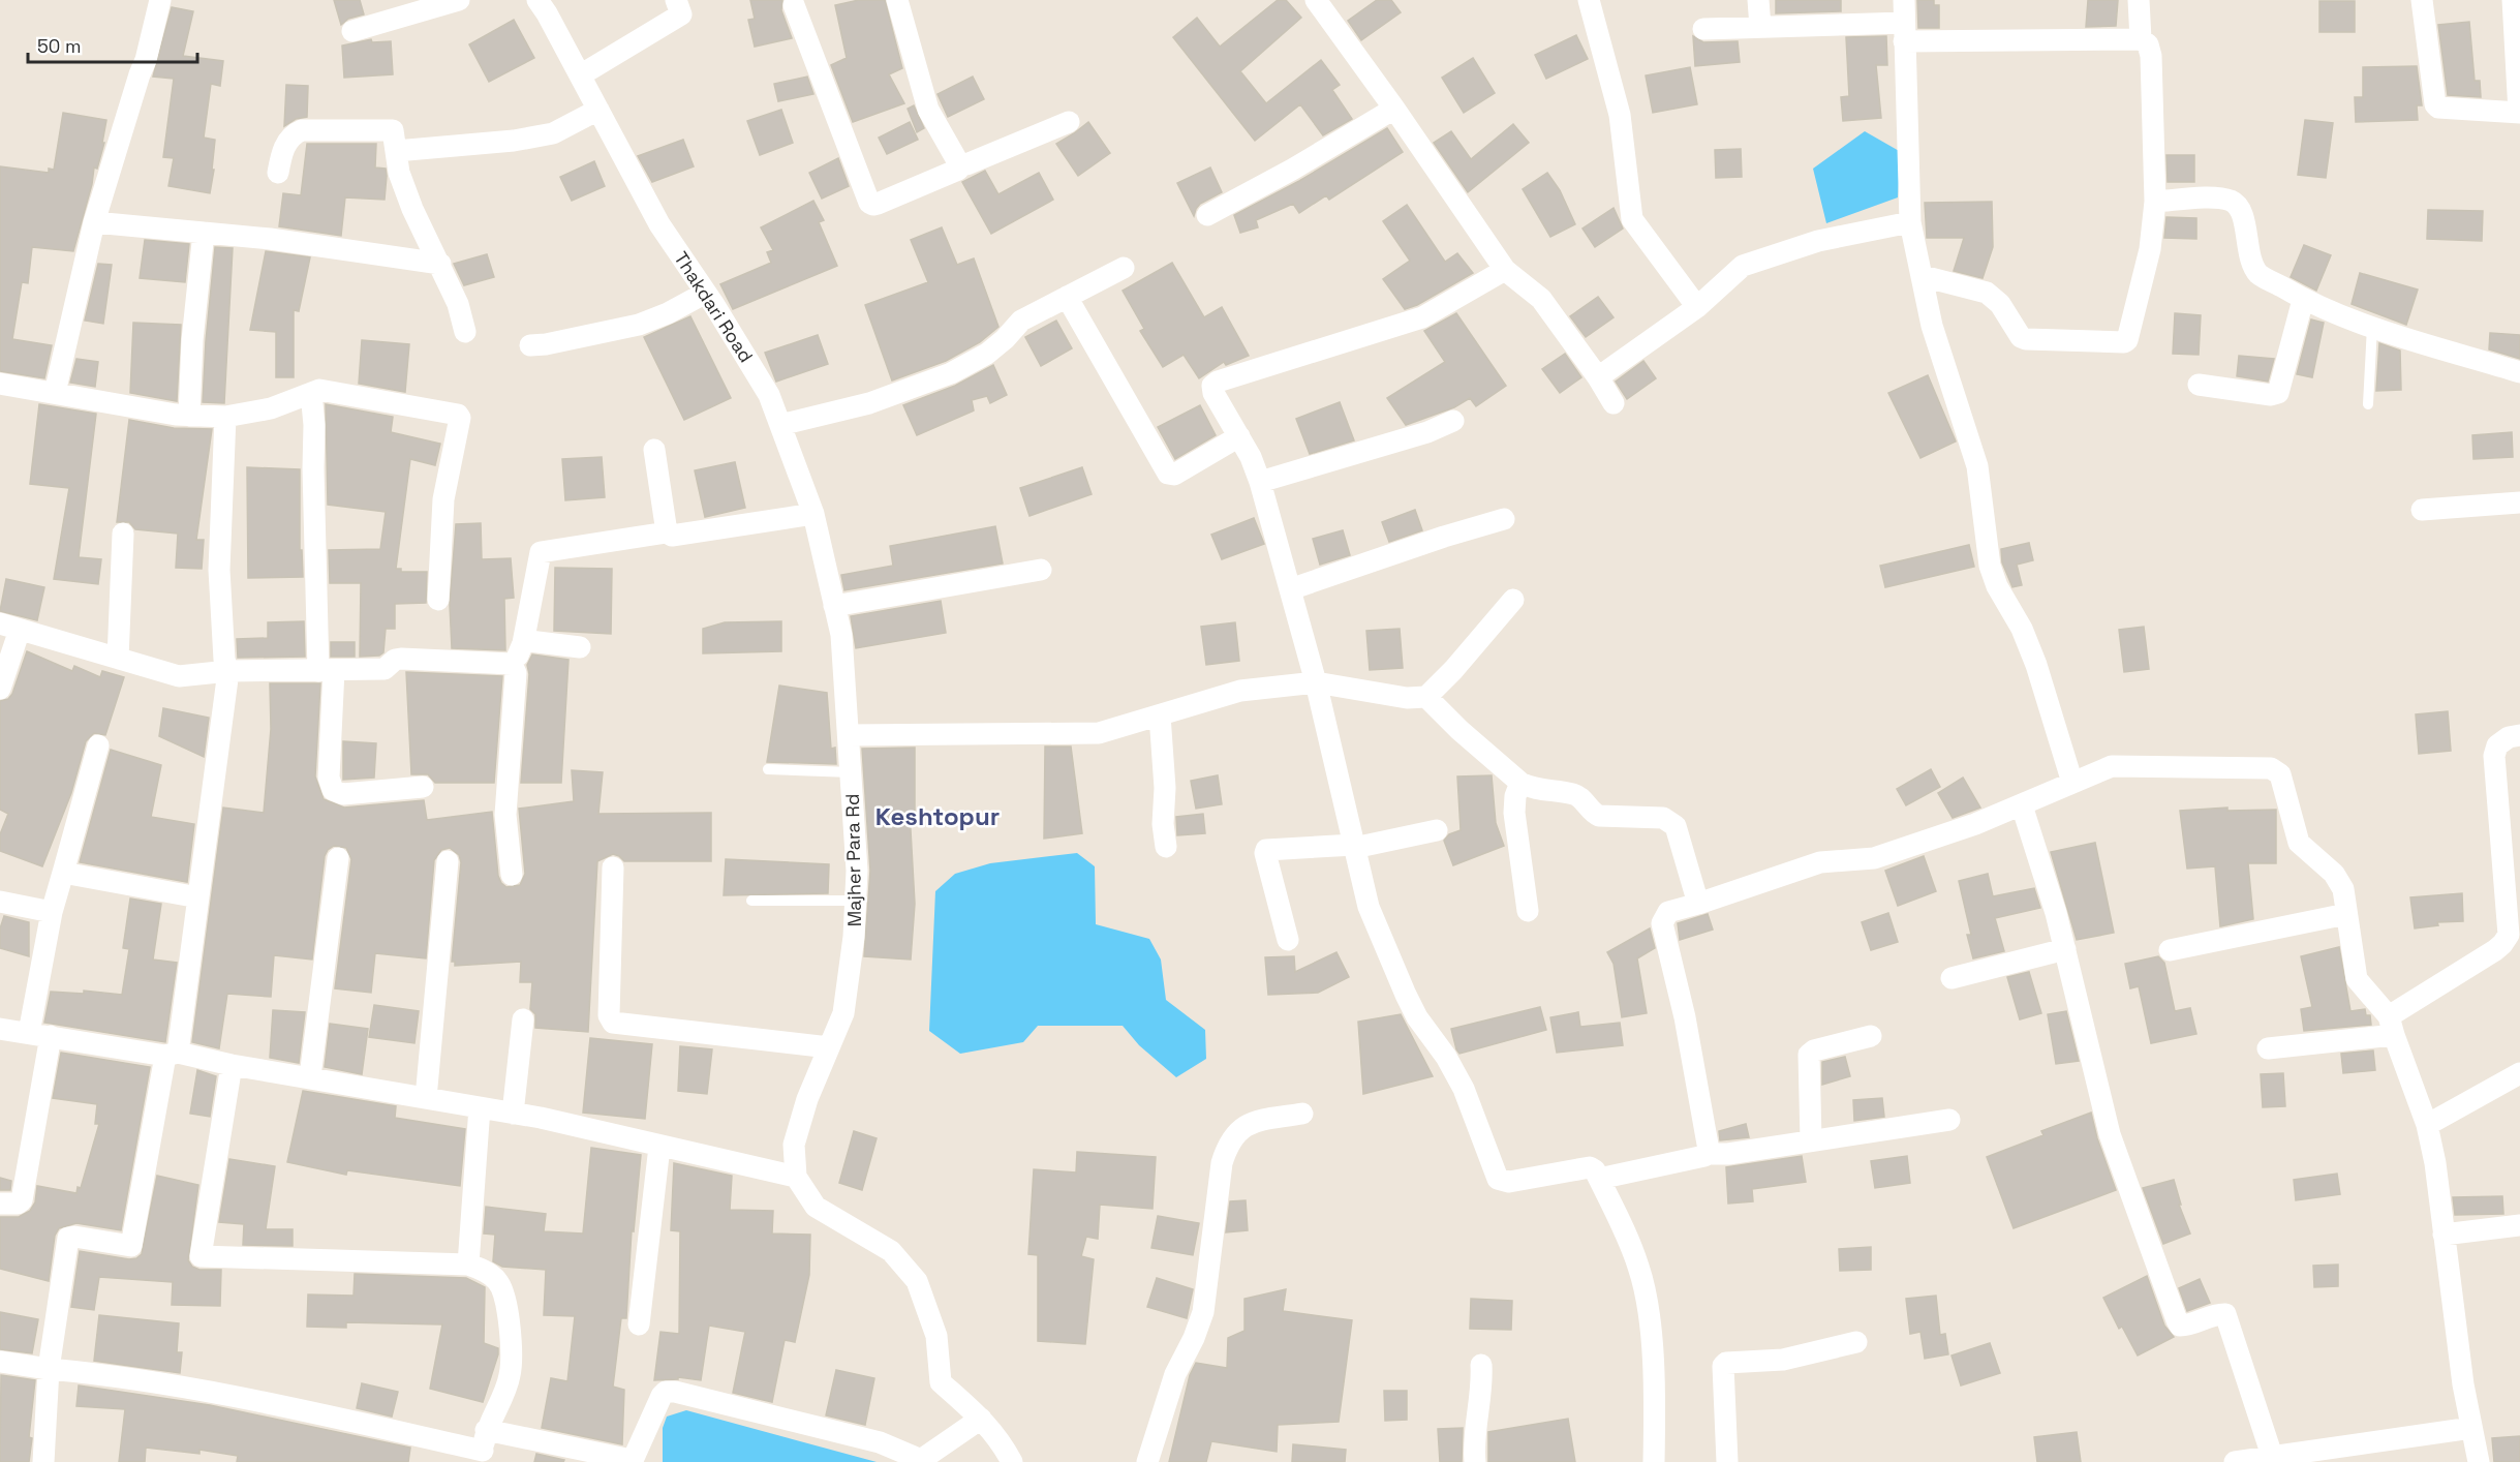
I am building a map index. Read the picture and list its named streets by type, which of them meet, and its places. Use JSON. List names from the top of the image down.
{
  "streets": {
    "street": ["Thakdari Road", "Majher Para Rd"]
  },
  "crossings": [
    ["Thakdari Road", "Majher Para Rd"]
  ],
  "districts": ["Keshtopur"],
  "scale_bar": "50 m"
}
